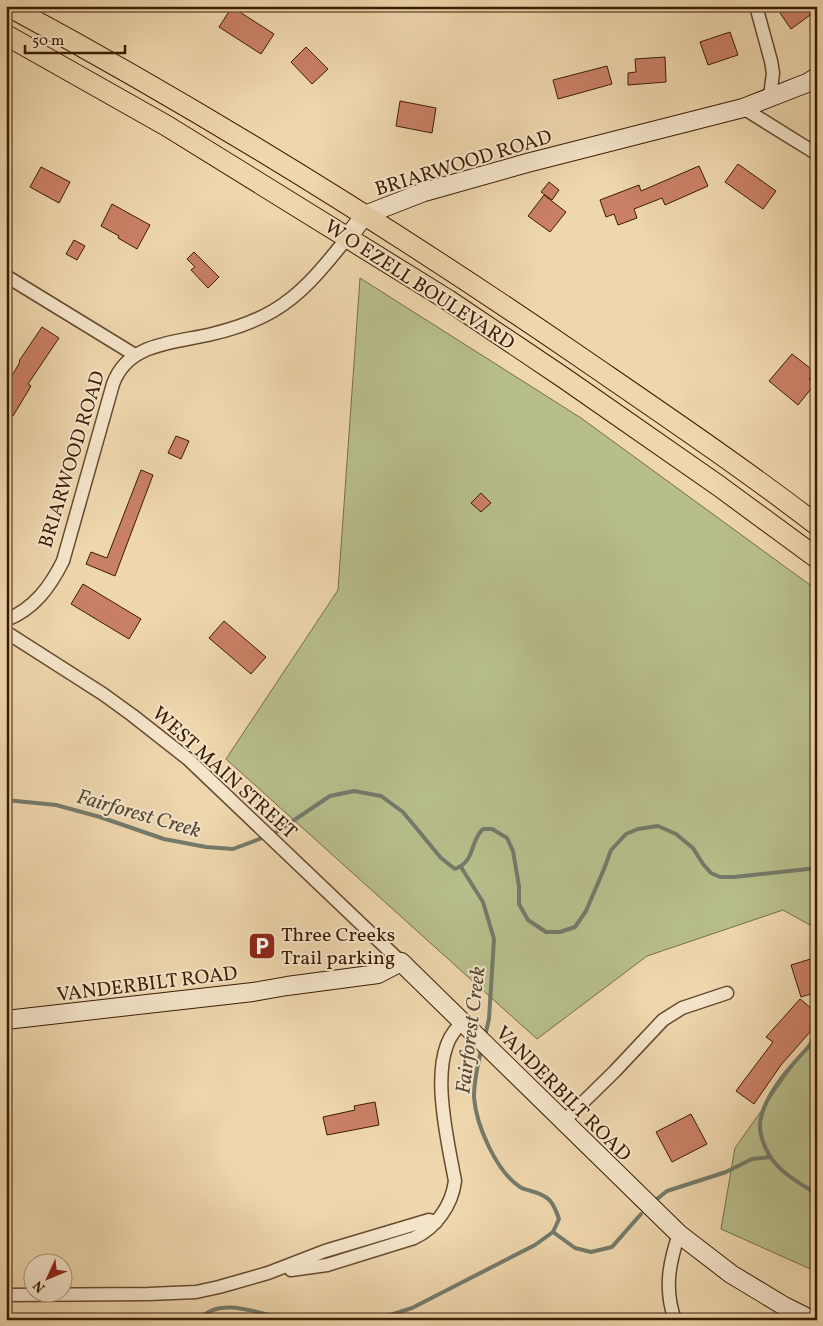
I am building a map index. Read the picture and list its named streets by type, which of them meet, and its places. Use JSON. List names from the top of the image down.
{
  "streets": {
    "main road": ["W O EZELL BOULEVARD"],
    "street": ["BRIARWOOD ROAD", "WEST MAIN STREET", "VANDERBILT ROAD"]
  },
  "crossings": [
    ["BRIARWOOD ROAD", "W O EZELL BOULEVARD"],
    ["WEST MAIN STREET", "VANDERBILT ROAD"]
  ],
  "water": ["Fairforest Creek"],
  "places": {
    "parking": ["Three Creeks Trail parking"]
  },
  "scale_bar": "50 m",
  "north": "bottom left"
}
